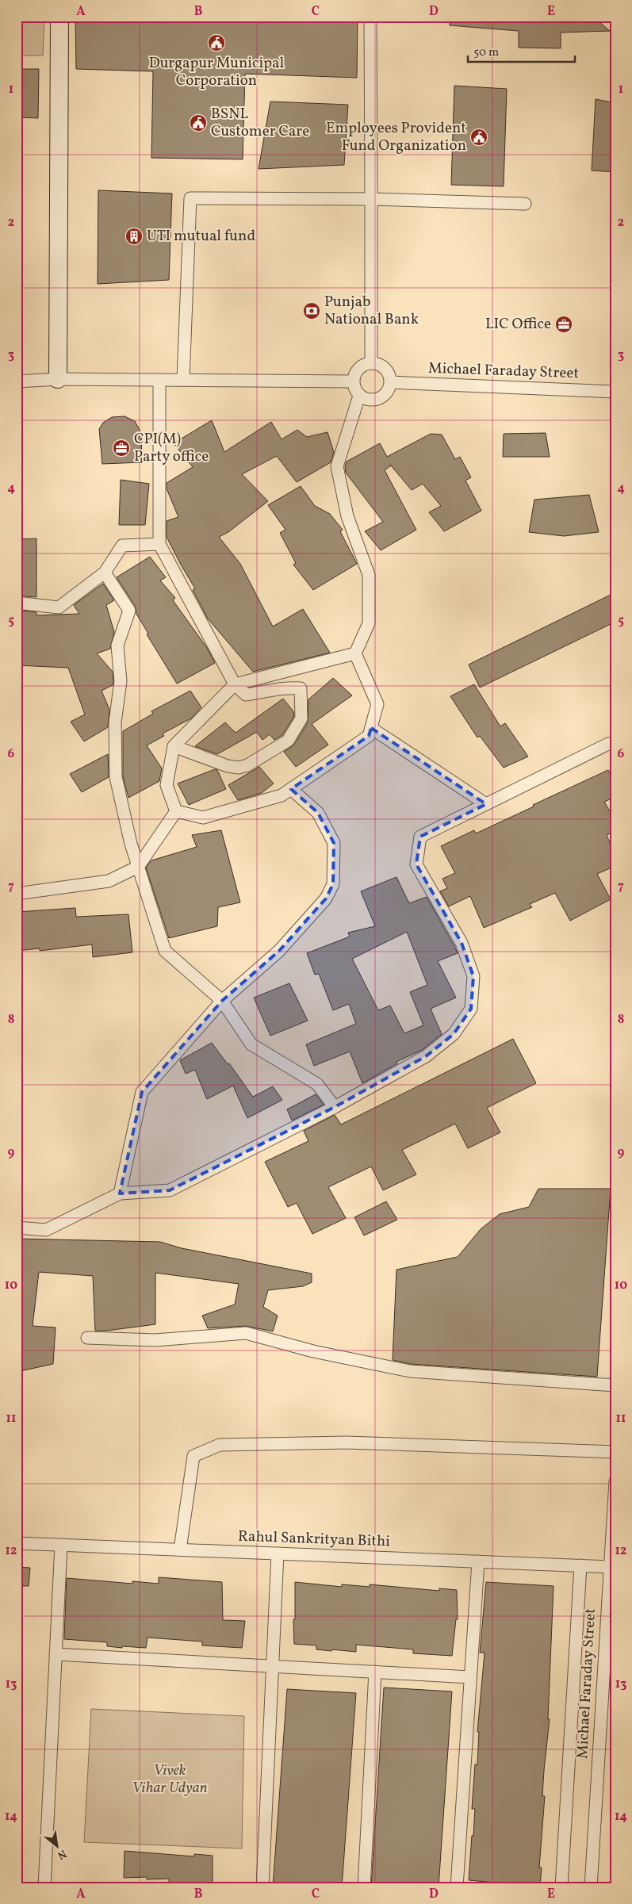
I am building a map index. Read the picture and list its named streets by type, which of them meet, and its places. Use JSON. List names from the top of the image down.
{
  "streets": {
    "street": ["Michael Faraday Street", "Rahul Sankrityan Bithi"]
  },
  "crossings": [
    ["Michael Faraday Street", "Rahul Sankrityan Bithi"]
  ],
  "parks": ["Vivek Vihar Udyan"],
  "places": {
    "public building": ["Durgapur Municipal Corporation", "BSNL Customer Care", "Employees Provident Fund Organization"],
    "building": ["UTI mutual fund"],
    "bank": ["Punjab National Bank"],
    "office": ["LIC Office", "CPI(M) Party office"]
  },
  "scale_bar": "50 m",
  "north": "bottom right",
  "grid": {
    "columns": [
      "A",
      "B",
      "C",
      "D",
      "E"
    ],
    "rows": [
      "1",
      "2",
      "3",
      "4",
      "5",
      "6",
      "7",
      "8",
      "9",
      "10",
      "11",
      "12",
      "13",
      "14"
    ]
  }
}
